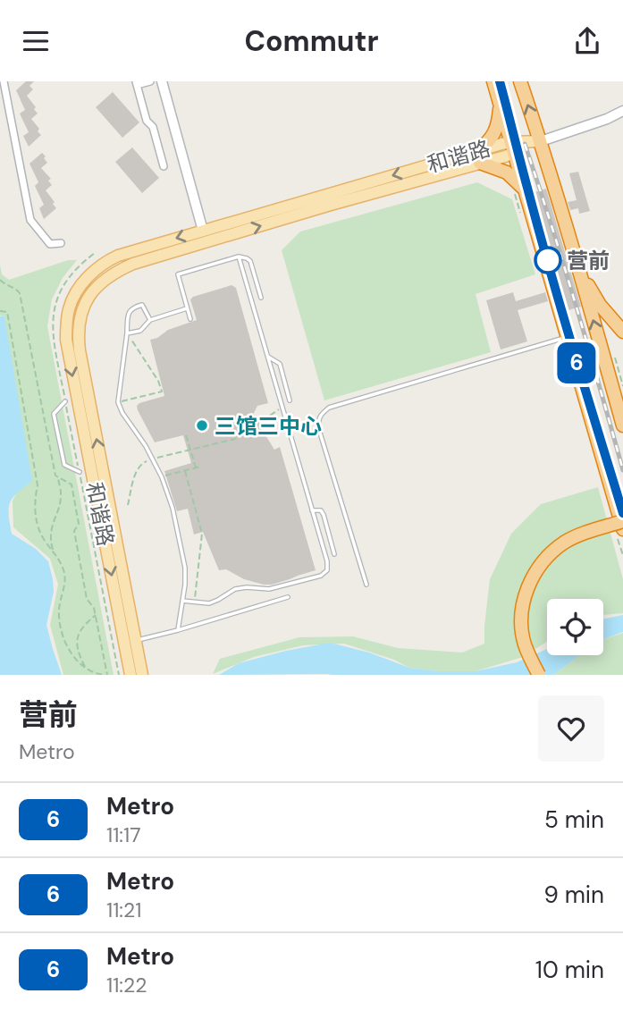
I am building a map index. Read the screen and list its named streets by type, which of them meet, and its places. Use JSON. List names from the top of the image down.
{
  "streets": {
    "main road": ["和谐路"]
  },
  "places": ["营前", "三馆三中心"],
  "lines": ["metro line 6"],
  "page": {
    "header": "Commutr",
    "on_map": "6",
    "heading": ["营前", "Metro"],
    "list": [
      {
        "mark": "6",
        "name": "Metro",
        "note": "11:17",
        "value": "5 min"
      },
      {
        "mark": "6",
        "name": "Metro",
        "note": "11:21",
        "value": "9 min"
      },
      {
        "mark": "6",
        "name": "Metro",
        "note": "11:22",
        "value": "10 min"
      }
    ]
  }
}
